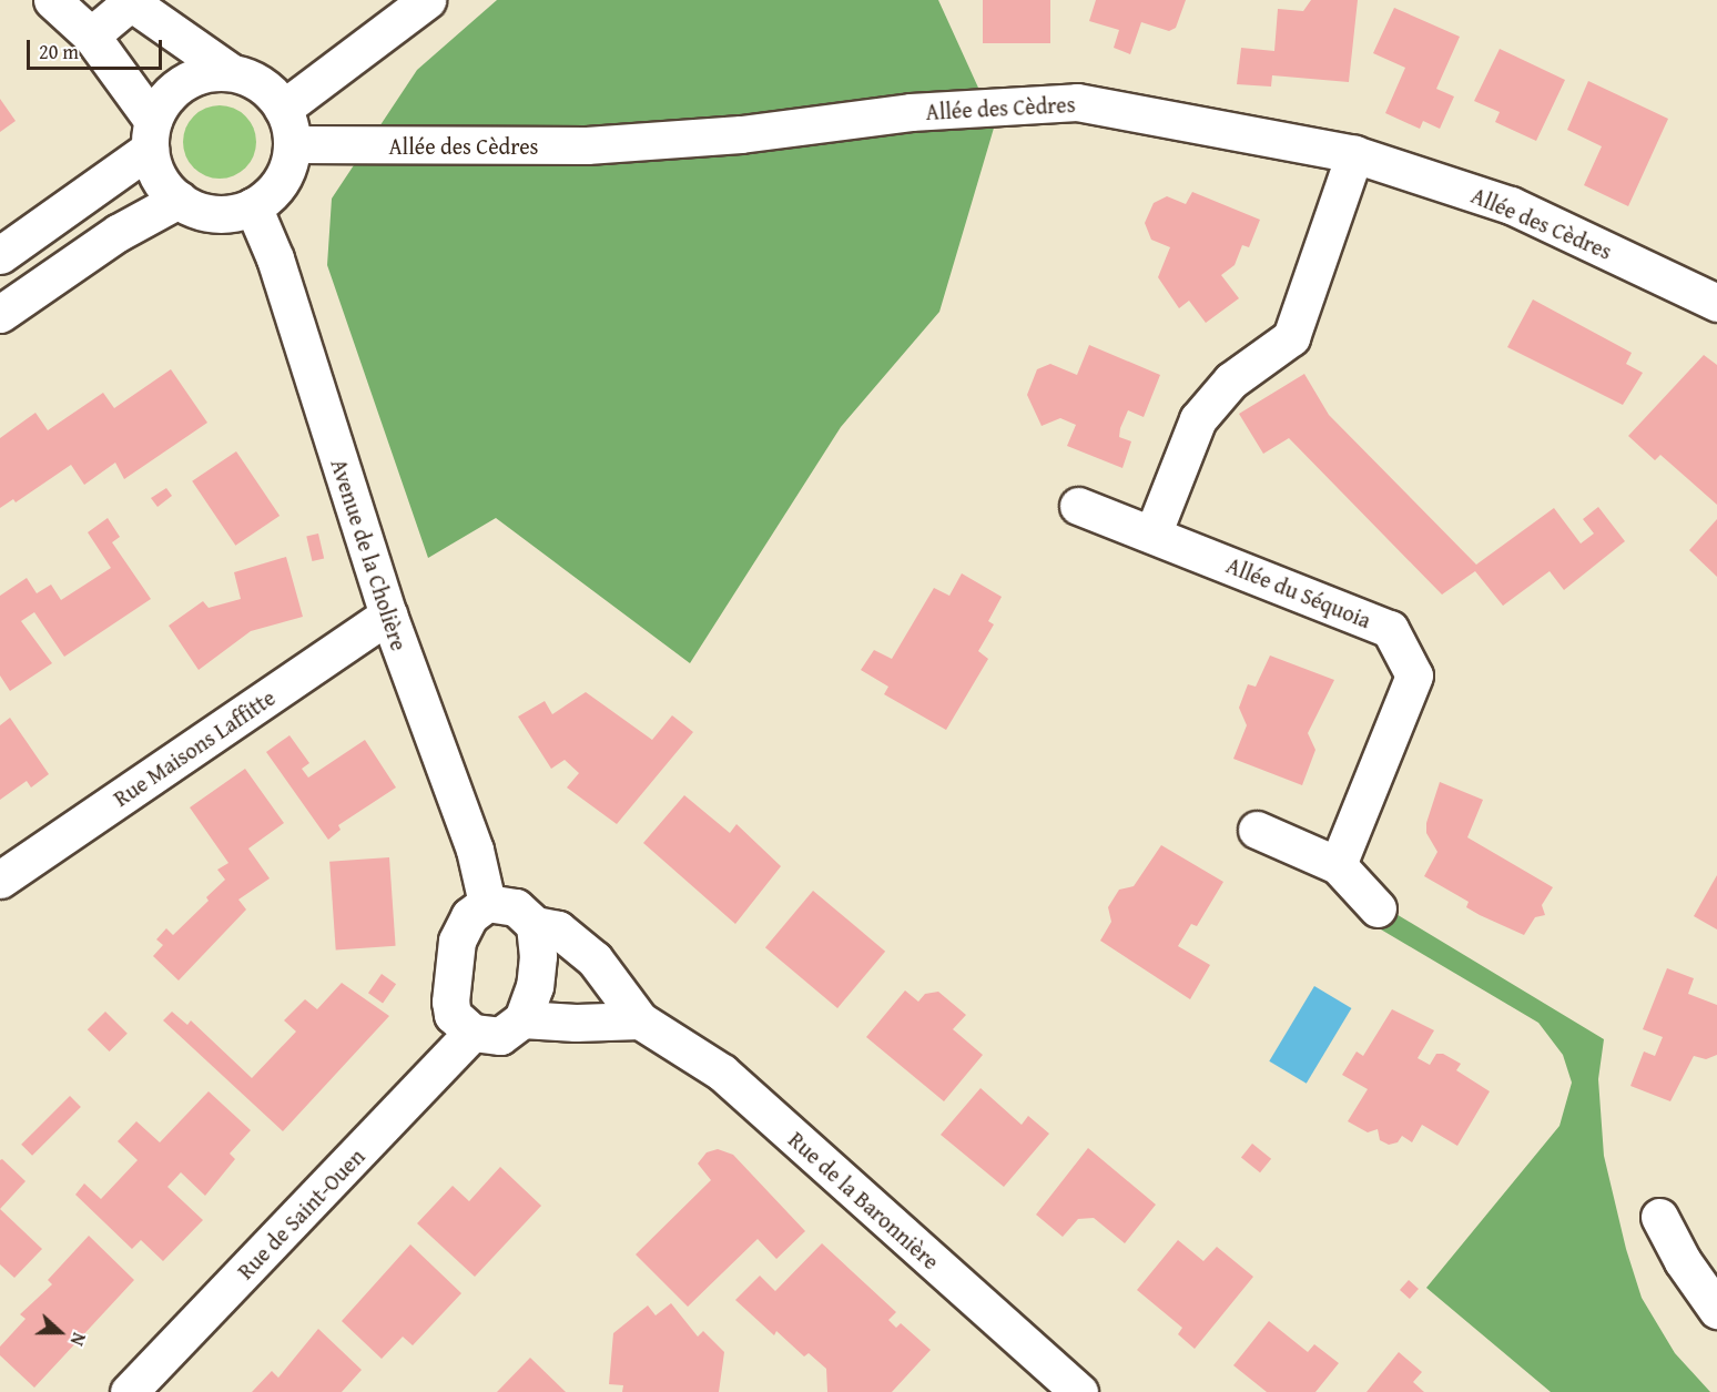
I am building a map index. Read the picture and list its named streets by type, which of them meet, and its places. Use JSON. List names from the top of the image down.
{
  "streets": {
    "street": [
      "Allée des Cèdres",
      "Avenue de la Cholière",
      "Allée du Séquoia",
      "Rue Maisons Laffitte",
      "Rue de la Baronnière",
      "Rue de Saint-Ouen"
    ]
  },
  "crossings": [
    ["Allée des Cèdres", "Avenue de la Cholière"],
    ["Avenue de la Cholière", "Rue Maisons Laffitte"],
    ["Avenue de la Cholière", "Rue de la Baronnière"],
    ["Avenue de la Cholière", "Rue de Saint-Ouen"],
    ["Rue de la Baronnière", "Rue de Saint-Ouen"]
  ],
  "scale_bar": "20 m",
  "north": "right"
}
